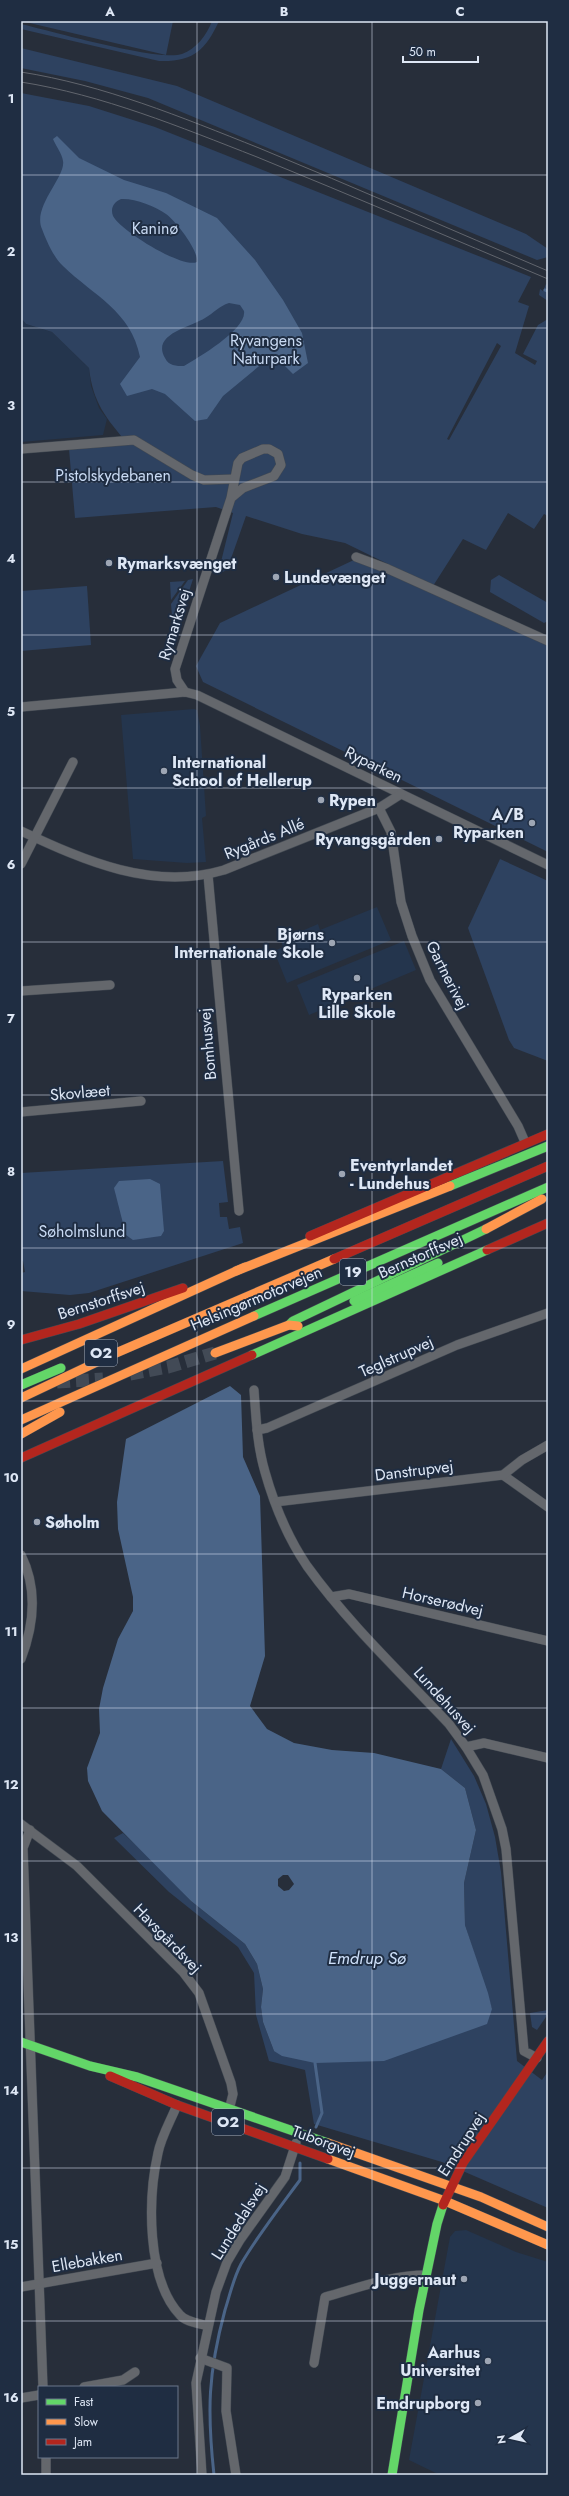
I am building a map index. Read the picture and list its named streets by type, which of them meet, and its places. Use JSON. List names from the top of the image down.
{
  "streets": {
    "main road": [
      "Bernstorffsvej",
      "19",
      "Helsingørmotorvejen",
      "O2",
      "Tuborgvej",
      "Emdrupvej"
    ],
    "street": [
      "Rymarksvej",
      "Ryparken",
      "Rygårds Allé",
      "Gartnerivej",
      "Bomhusvej",
      "Skovlæet",
      "Teglstrupvej",
      "Danstrupvej",
      "Horserødvej",
      "Lundehusvej",
      "Havsgårdsvej",
      "Lundedalsvej",
      "Ellebakken"
    ]
  },
  "crossings": [
    ["Rymarksvej", "Ryparken"],
    ["Ryparken", "Rygårds Allé"],
    ["Rygårds Allé", "Gartnerivej"],
    ["Rygårds Allé", "Bomhusvej"],
    ["Helsingørmotorvejen", "O2"],
    ["Teglstrupvej", "Lundehusvej"],
    ["Danstrupvej", "Lundehusvej"],
    ["Horserødvej", "Lundehusvej"],
    ["Lundehusvej", "Emdrupvej"],
    ["Havsgårdsvej", "Tuborgvej"],
    ["Tuborgvej", "Emdrupvej"],
    ["Tuborgvej", "Lundedalsvej"]
  ],
  "water": ["Emdrup Sø"],
  "parks": [
    "Kaninø",
    "Ryvangens Naturpark",
    "Pistolskydebanen",
    "Søholmslund"
  ],
  "places": [
    "Rymarksvænget",
    "Lundevænget",
    "International School of Hellerup",
    "Rypen",
    "A/B Ryparken",
    "Ryvangsgården",
    "Bjørns Internationale Skole",
    "Ryparken Lille Skole",
    "Eventyrlandet - Lundehus",
    "Søholm",
    "Juggernaut",
    "Aarhus Universitet",
    "Emdrupborg"
  ],
  "legend": ["Fast", "Slow", "Jam"],
  "scale_bar": "50 m",
  "north": "left",
  "grid": {
    "columns": ["A", "B", "C"],
    "rows": [
      "1",
      "2",
      "3",
      "4",
      "5",
      "6",
      "7",
      "8",
      "9",
      "10",
      "11",
      "12",
      "13",
      "14",
      "15",
      "16"
    ]
  }
}
